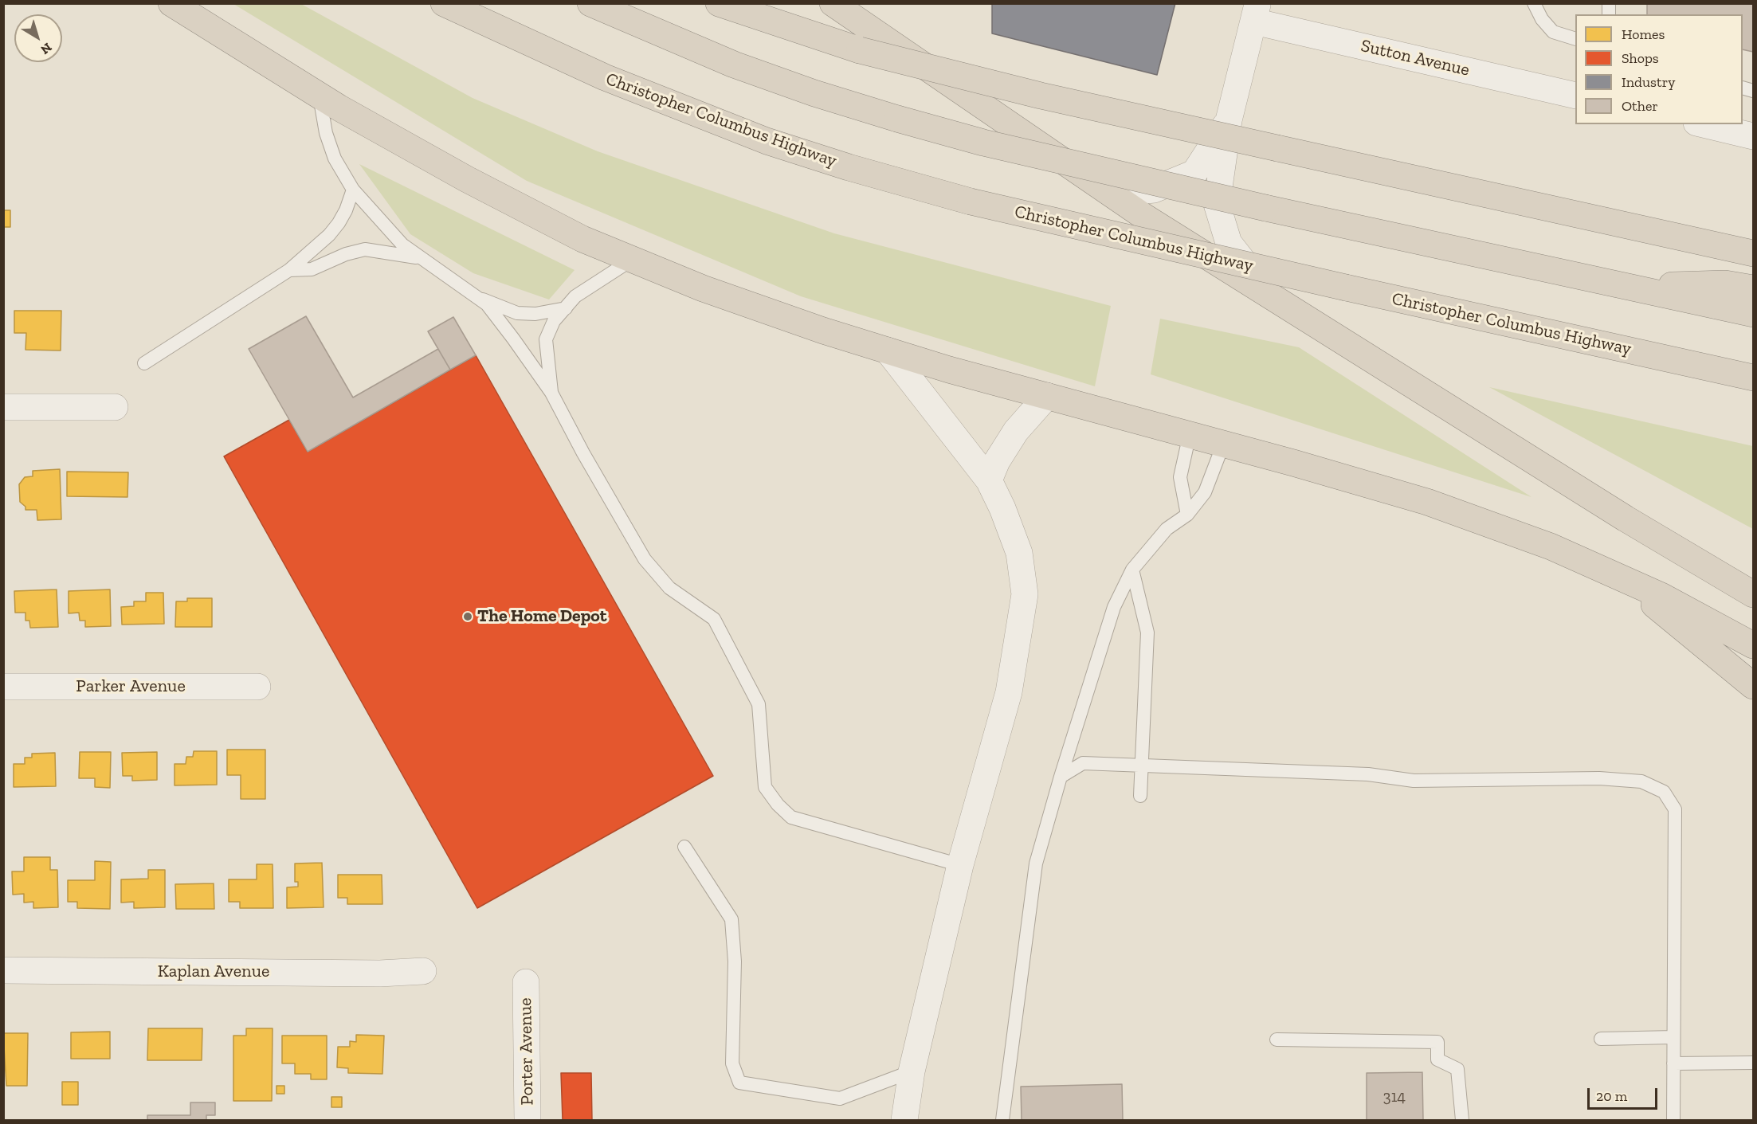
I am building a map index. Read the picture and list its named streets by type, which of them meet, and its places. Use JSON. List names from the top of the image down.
{
  "streets": {
    "highway": ["Christopher Columbus Highway"],
    "street": [
      "Sutton Avenue",
      "Parker Avenue",
      "Kaplan Avenue",
      "Porter Avenue"
    ]
  },
  "places": ["The Home Depot"],
  "house_numbers": ["314"],
  "legend": [
    "Homes",
    "Shops",
    "Industry",
    "Other"
  ],
  "scale_bar": "20 m",
  "north": "bottom right"
}
